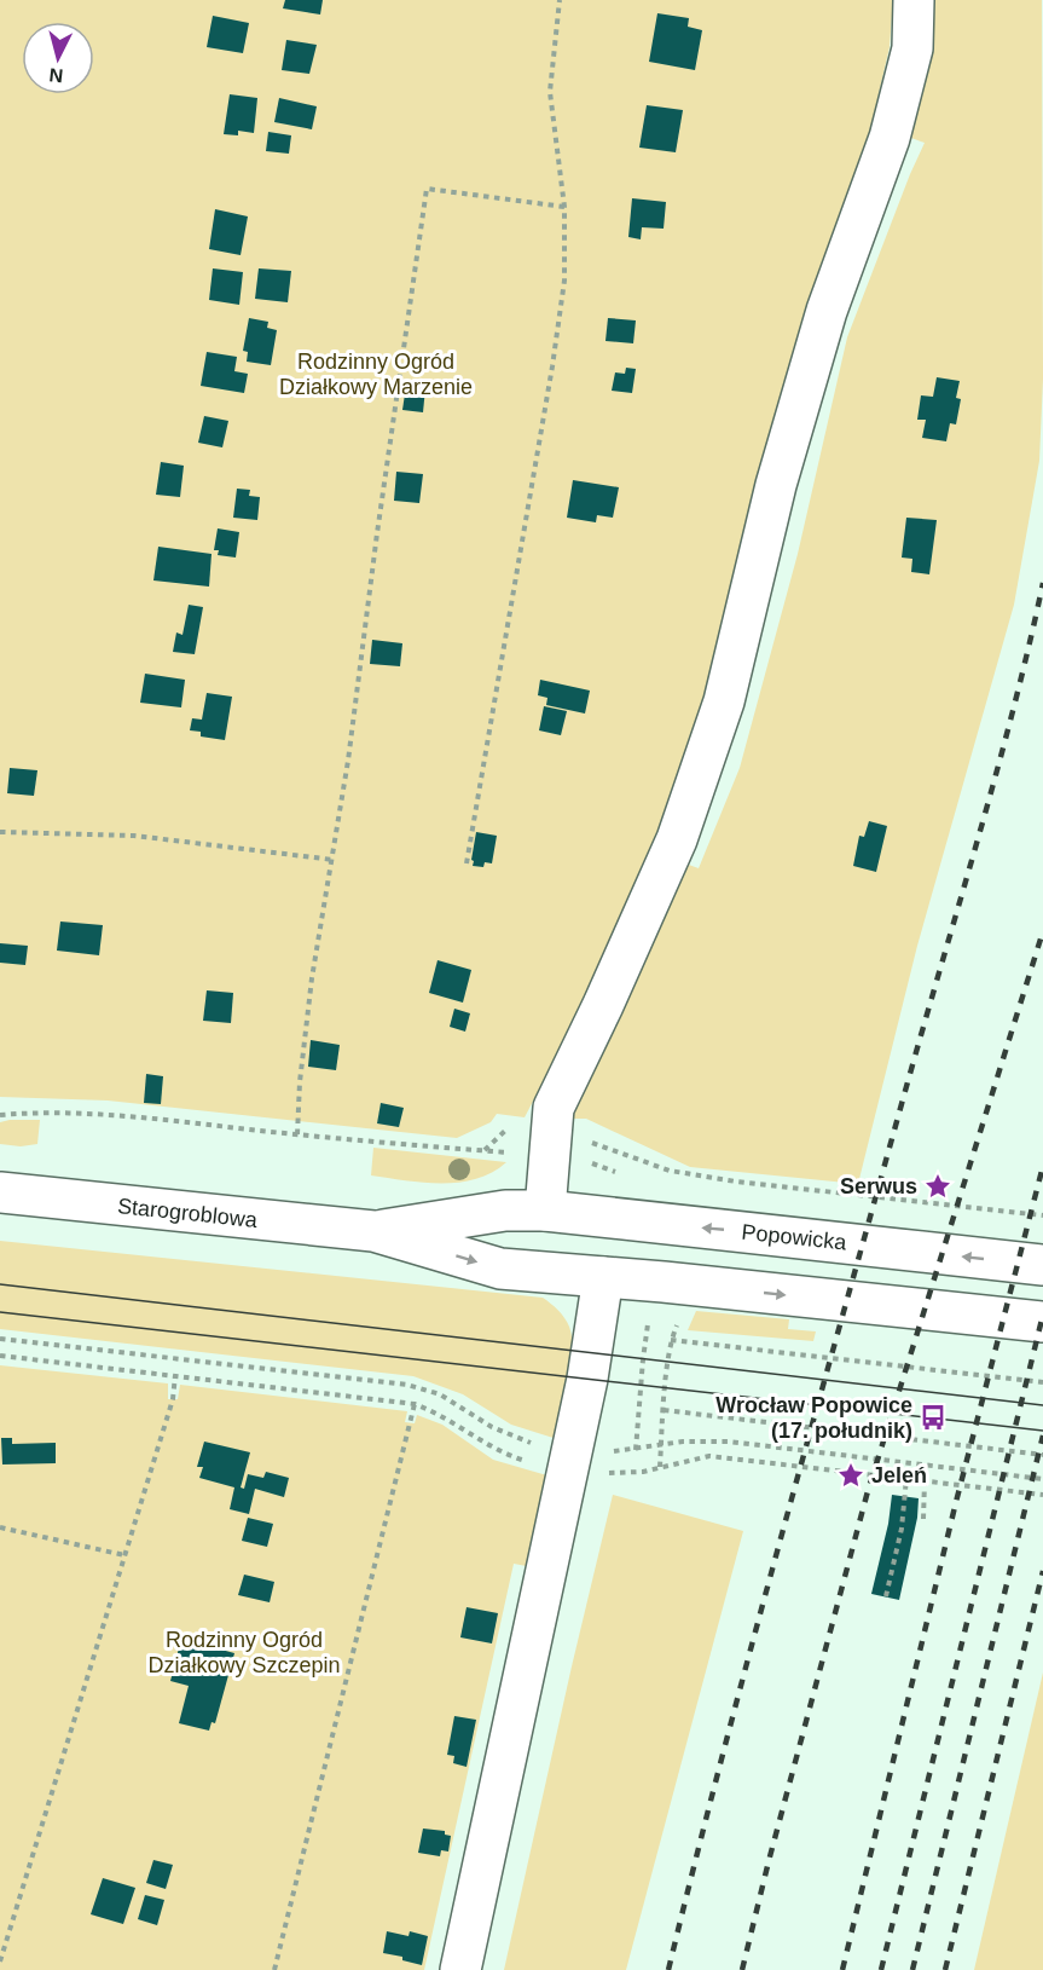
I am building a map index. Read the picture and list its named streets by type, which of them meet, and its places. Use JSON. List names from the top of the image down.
{
  "streets": {
    "street": ["Starogroblowa", "Popowicka"]
  },
  "crossings": [
    ["Starogroblowa", "Popowicka"]
  ],
  "parks": ["Rodzinny Ogród Działkowy Marzenie", "Rodzinny Ogród Działkowy Szczepin"],
  "places": {
    "place": ["Serwus", "Jeleń"],
    "bus stop": ["Wrocław Popowice (17. południk)"]
  },
  "north": "bottom"
}
